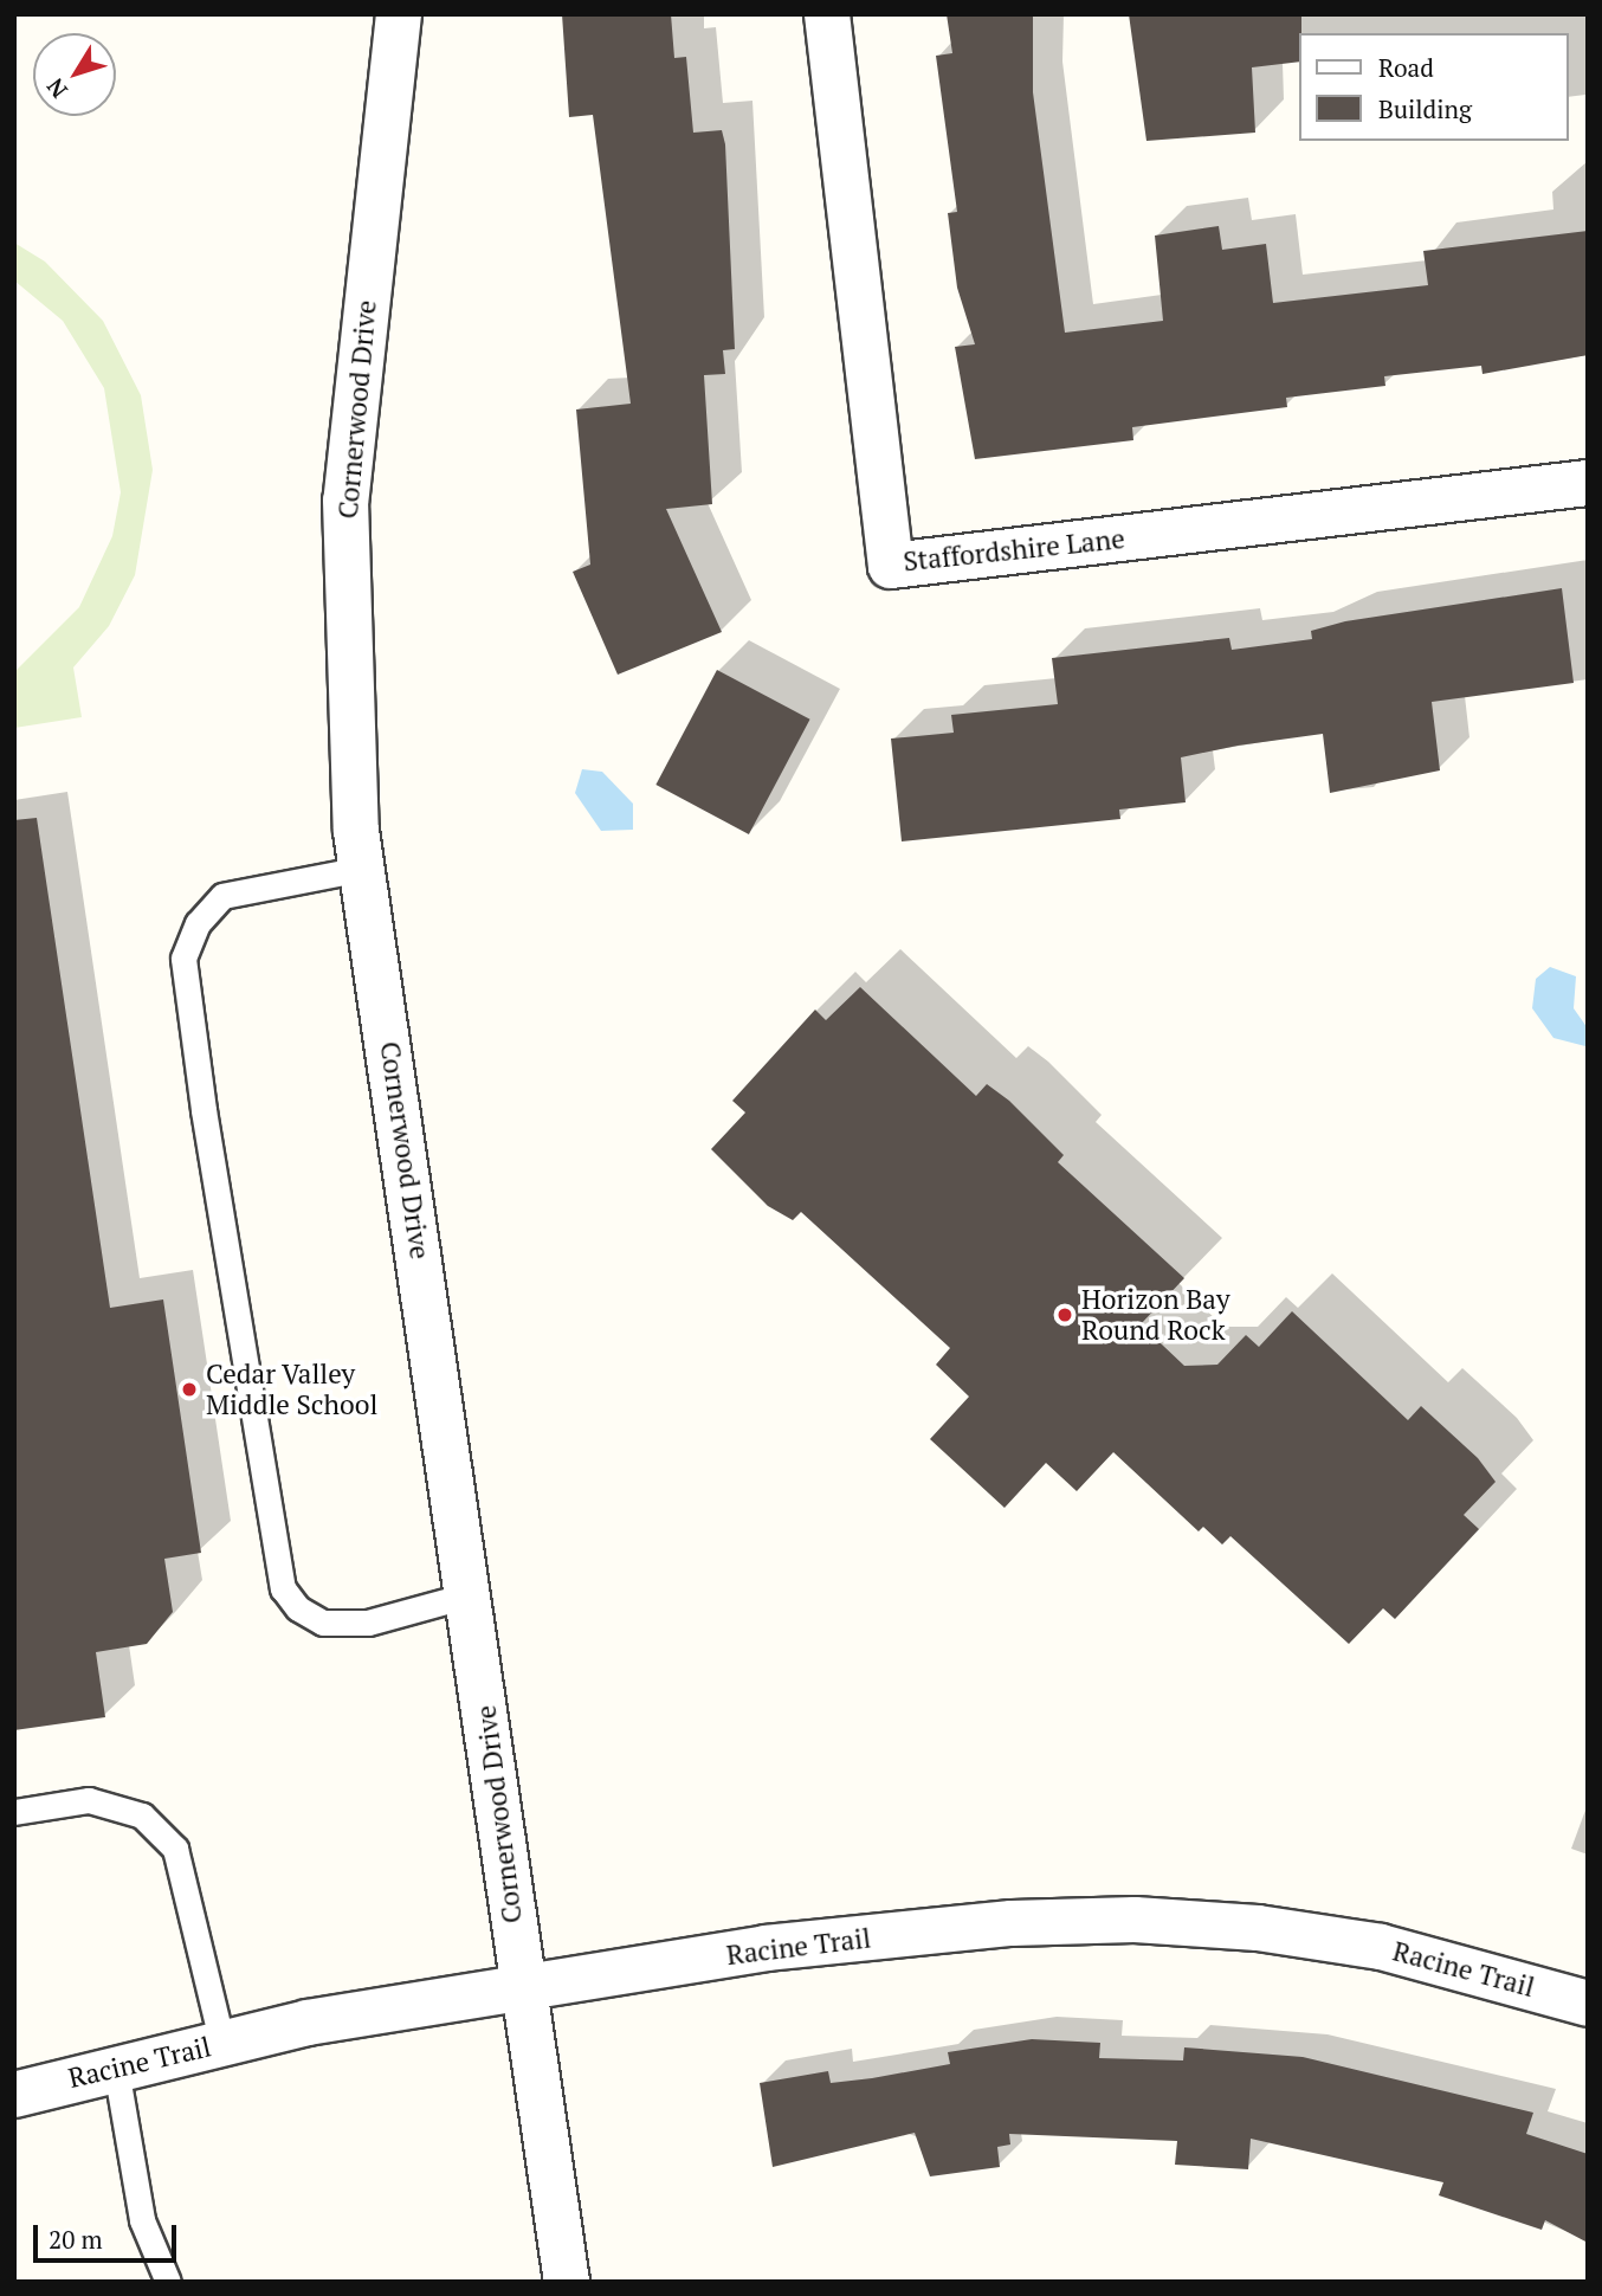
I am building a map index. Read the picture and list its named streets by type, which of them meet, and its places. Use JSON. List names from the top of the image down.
{
  "streets": {
    "street": ["Cornerwood Drive", "Staffordshire Lane", "Racine Trail"]
  },
  "crossings": [
    ["Cornerwood Drive", "Racine Trail"]
  ],
  "places": ["Horizon Bay Round Rock", "Cedar Valley Middle School"],
  "legend": ["Road", "Building"],
  "scale_bar": "20 m",
  "north": "bottom left"
}
